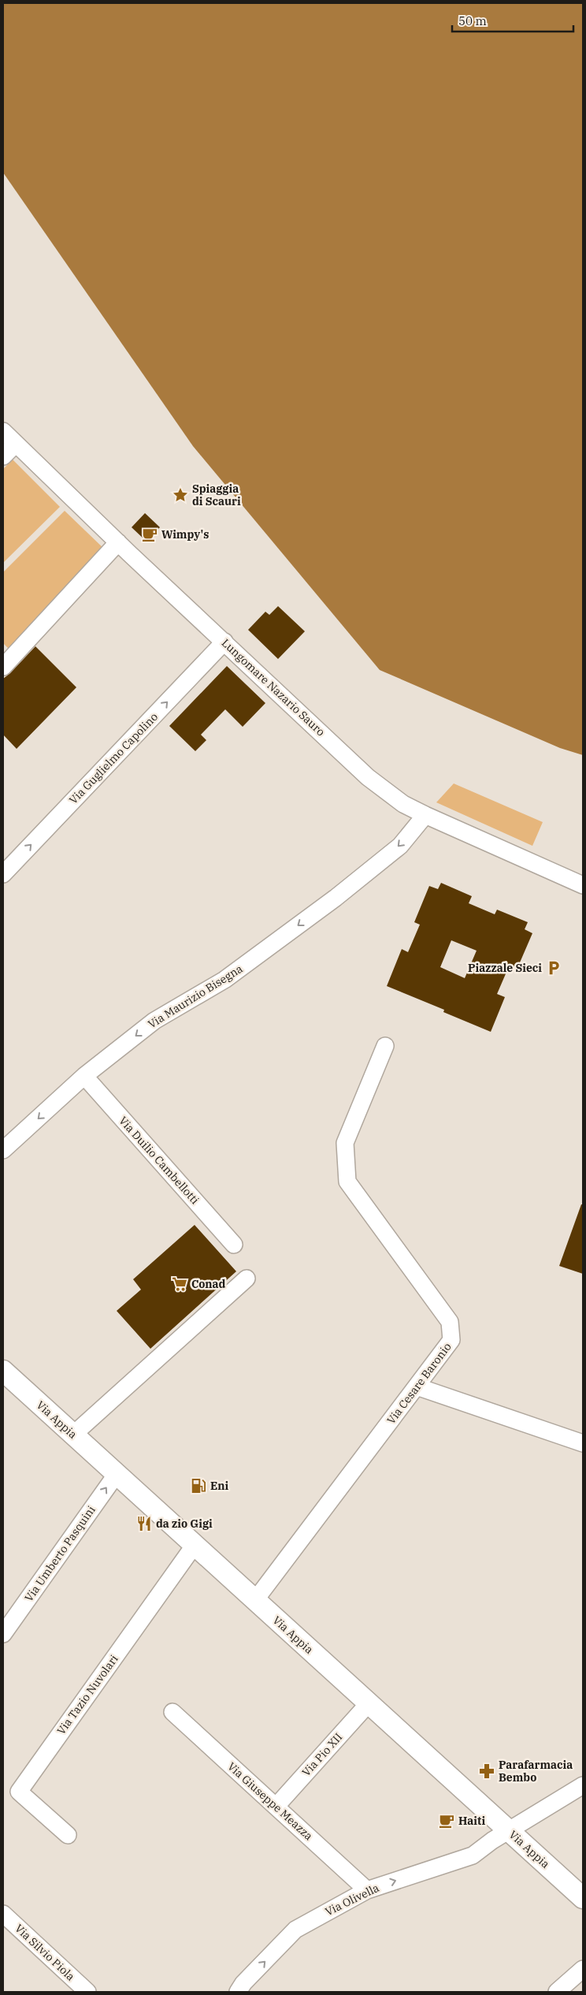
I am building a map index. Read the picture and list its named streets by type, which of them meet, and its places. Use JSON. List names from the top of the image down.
{
  "streets": {
    "main road": ["Via Appia"],
    "street": [
      "Lungomare Nazario Sauro",
      "Via Guglielmo Capolino",
      "Via Maurizio Bisegna",
      "Via Duilio Cambellotti",
      "Via Cesare Baronio",
      "Via Umberto Pasquini",
      "Via Tazio Nuvolari",
      "Via Pio XII",
      "Via Giuseppe Meazza",
      "Via Olivella",
      "Via Silvio Piola"
    ]
  },
  "crossings": [
    ["Lungomare Nazario Sauro", "Via Guglielmo Capolino"],
    ["Lungomare Nazario Sauro", "Via Maurizio Bisegna"],
    ["Via Maurizio Bisegna", "Via Duilio Cambellotti"],
    ["Via Cesare Baronio", "Via Appia"],
    ["Via Appia", "Via Umberto Pasquini"],
    ["Via Appia", "Via Tazio Nuvolari"],
    ["Via Appia", "Via Pio XII"],
    ["Via Appia", "Via Olivella"],
    ["Via Pio XII", "Via Giuseppe Meazza"],
    ["Via Giuseppe Meazza", "Via Olivella"]
  ],
  "one_way": ["Via Maurizio Bisegna", "Via Umberto Pasquini", "Via Olivella"],
  "places": {
    "place": ["Spiaggia di Scauri"],
    "cafe": ["Wimpy's", "Haiti"],
    "parking": ["Piazzale Sieci"],
    "supermarket": ["Conad"],
    "fuel station": ["Eni"],
    "restaurant": ["da zio Gigi"],
    "pharmacy": ["Parafarmacia Bembo"]
  },
  "scale_bar": "50 m"
}
